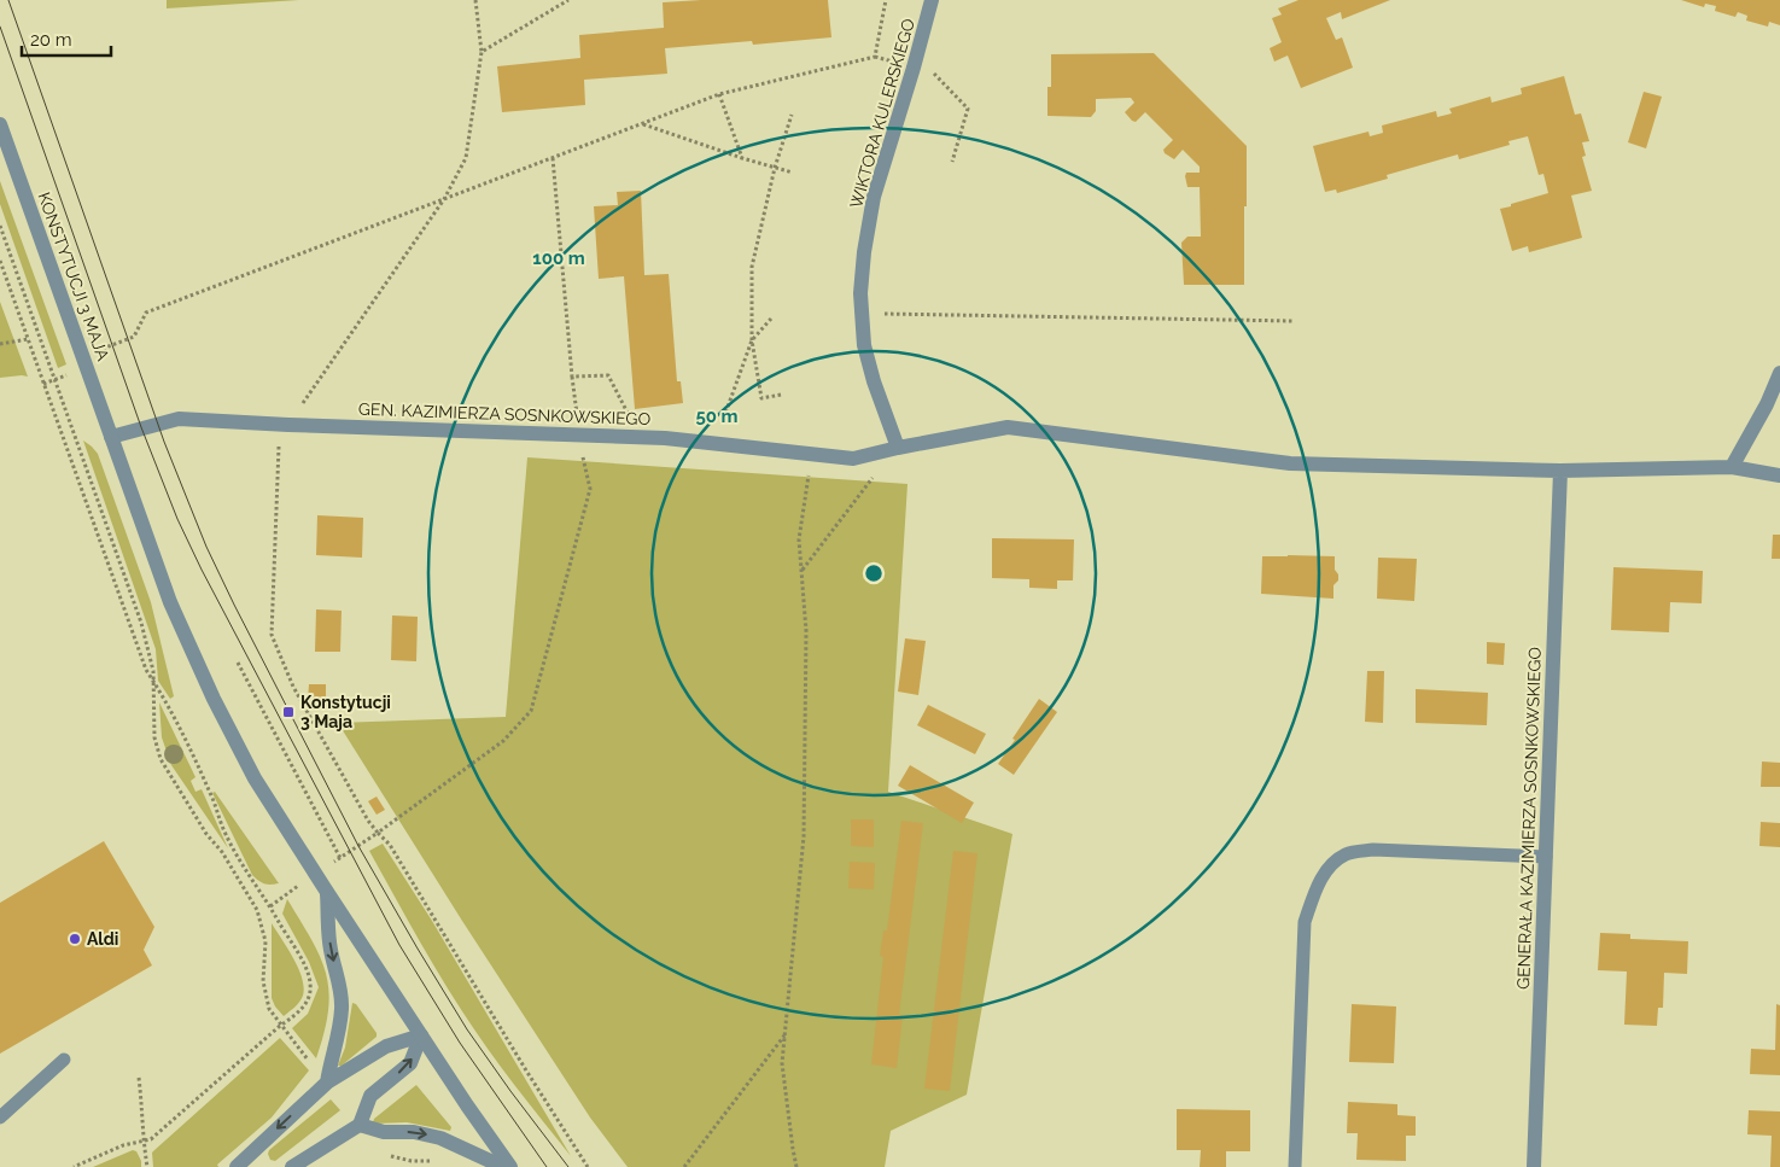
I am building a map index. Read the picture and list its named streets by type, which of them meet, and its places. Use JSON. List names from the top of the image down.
{
  "streets": {
    "street": [
      "WIKTORA KULERSKIEGO",
      "KONSTYTUCJI 3 MAJA",
      "GEN. KAZIMIERZA SOSNKOWSKIEGO",
      "GENERAŁA KAZIMIERZA SOSNKOWSKIEGO"
    ]
  },
  "crossings": [
    ["WIKTORA KULERSKIEGO", "GEN. KAZIMIERZA SOSNKOWSKIEGO"],
    ["KONSTYTUCJI 3 MAJA", "GEN. KAZIMIERZA SOSNKOWSKIEGO"]
  ],
  "places": {
    "transit": ["Konstytucji 3 Maja"],
    "other": ["Aldi"]
  },
  "scale_bar": "20 m",
  "rings": ["100 m", "50 m"]
}
